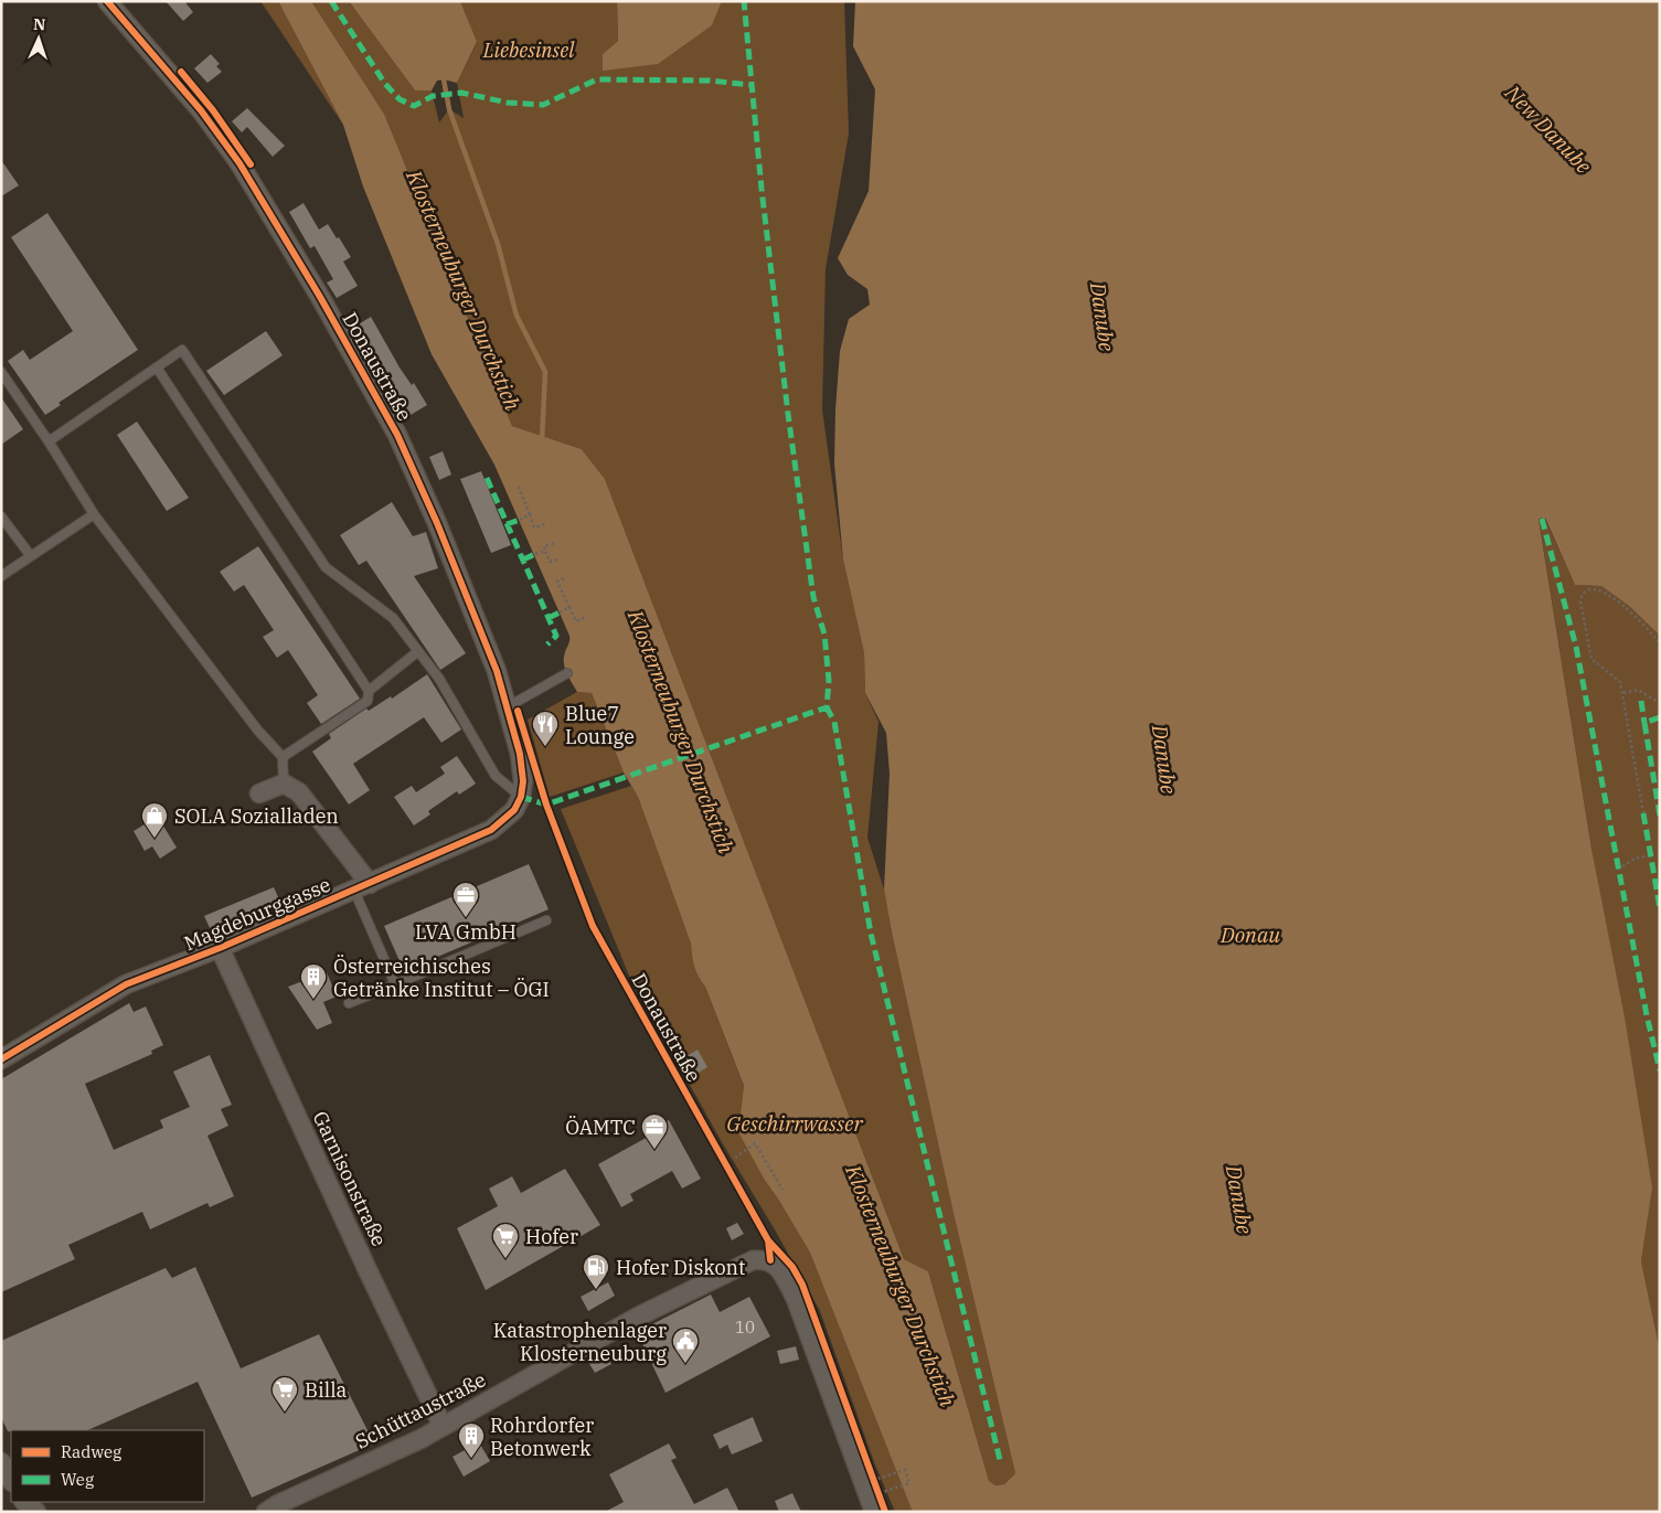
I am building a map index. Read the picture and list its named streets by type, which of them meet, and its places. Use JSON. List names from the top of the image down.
{
  "streets": {
    "street": [
      "Donaustraße",
      "Magdeburggasse",
      "Garnisonstraße",
      "Schüttaustraße"
    ]
  },
  "crossings": [
    ["Donaustraße", "Magdeburggasse"],
    ["Magdeburggasse", "Garnisonstraße"],
    ["Garnisonstraße", "Schüttaustraße"]
  ],
  "water": [
    "New Danube",
    "Klosterneuburger Durchstich",
    "Danube",
    "Donau",
    "Geschirrwasser"
  ],
  "parks": ["Liebesinsel"],
  "places": {
    "restaurant": ["Blue7 Lounge"],
    "shop": ["SOLA Sozialladen"],
    "office": ["LVA GmbH", "ÖAMTC"],
    "building": ["Österreichisches Getränke Institut – ÖGI", "Rohrdorfer Betonwerk"],
    "supermarket": ["Hofer", "Billa"],
    "fuel station": ["Hofer Diskont"],
    "public building": ["Katastrophenlager Klosterneuburg"]
  },
  "house_numbers": ["10"],
  "legend": ["Radweg", "Weg"],
  "north": "top"
}
